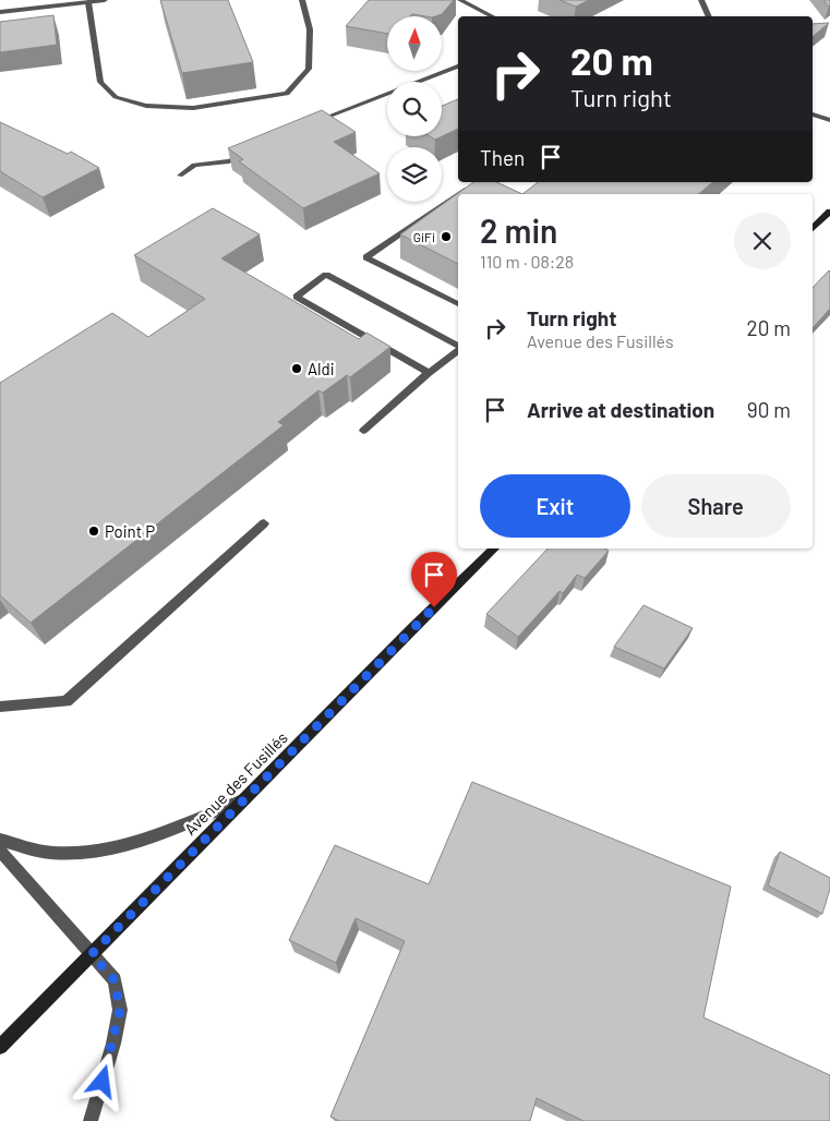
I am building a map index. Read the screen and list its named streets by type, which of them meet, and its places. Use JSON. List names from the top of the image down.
{
  "streets": {
    "main road": ["Avenue des Fusillés"]
  },
  "places": ["GiFi", "Aldi", "Point P"],
  "north": "top",
  "page": {
    "turn": ["20 m", "Turn right"],
    "then": "Then",
    "heading": ["2 min", "110 m · 08:28"],
    "list": [
      {
        "name": "Turn right",
        "note": "Avenue des Fusillés",
        "value": "20 m"
      },
      {
        "name": "Arrive at destination",
        "value": "90 m"
      }
    ],
    "buttons": ["Exit", "Share"]
  }
}
